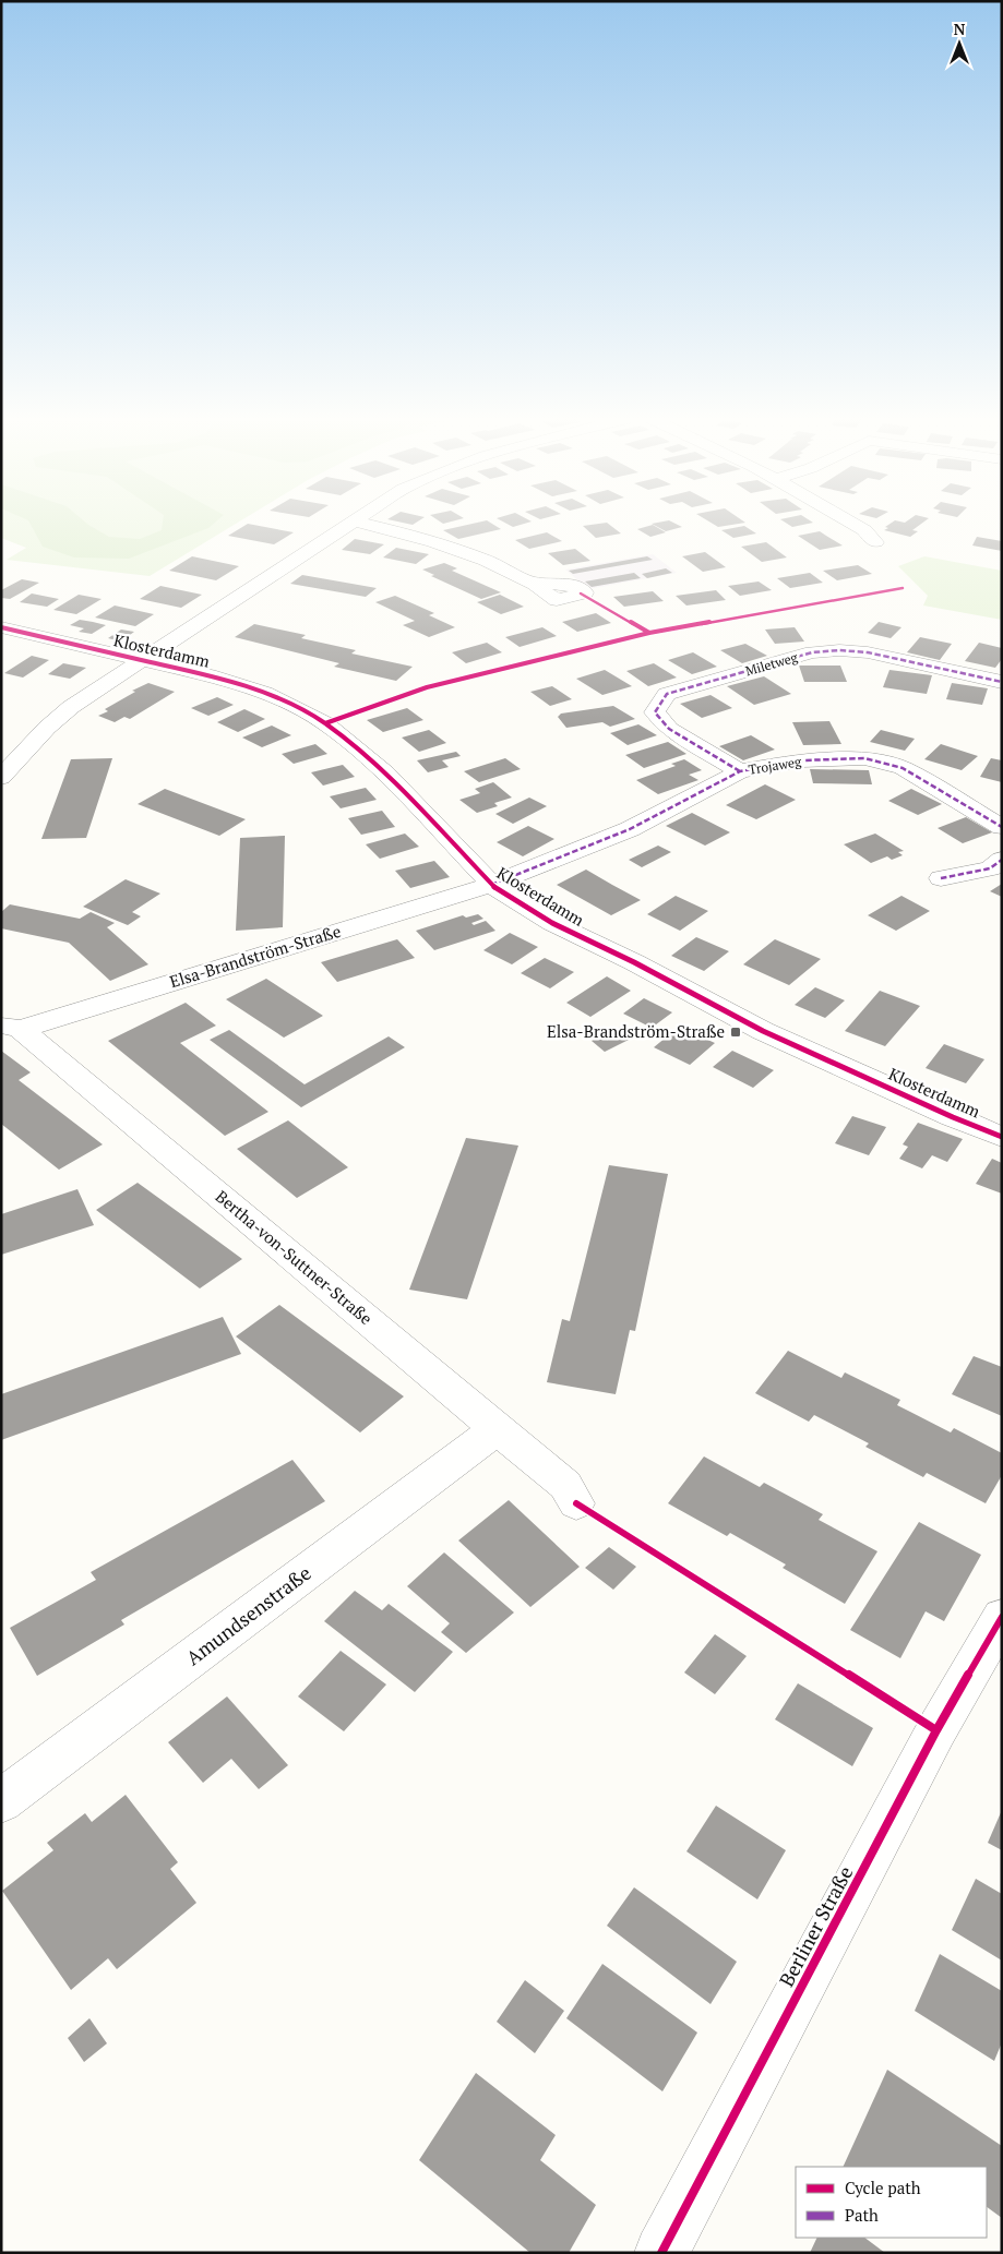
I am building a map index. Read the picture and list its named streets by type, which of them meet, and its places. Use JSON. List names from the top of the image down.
{
  "streets": {
    "street": [
      "Klosterdamm",
      "Miletweg",
      "Trojaweg",
      "Elsa-Brandström-Straße",
      "Bertha-von-Suttner-Straße",
      "Amundsenstraße",
      "Berliner Straße"
    ]
  },
  "crossings": [
    ["Klosterdamm", "Trojaweg"],
    ["Klosterdamm", "Elsa-Brandström-Straße"],
    ["Miletweg", "Trojaweg"],
    ["Trojaweg", "Elsa-Brandström-Straße"],
    ["Elsa-Brandström-Straße", "Bertha-von-Suttner-Straße"],
    ["Bertha-von-Suttner-Straße", "Amundsenstraße"]
  ],
  "places": {
    "transit": ["Elsa-Brandström-Straße"]
  },
  "legend": ["Cycle path", "Path"],
  "north": "top"
}
